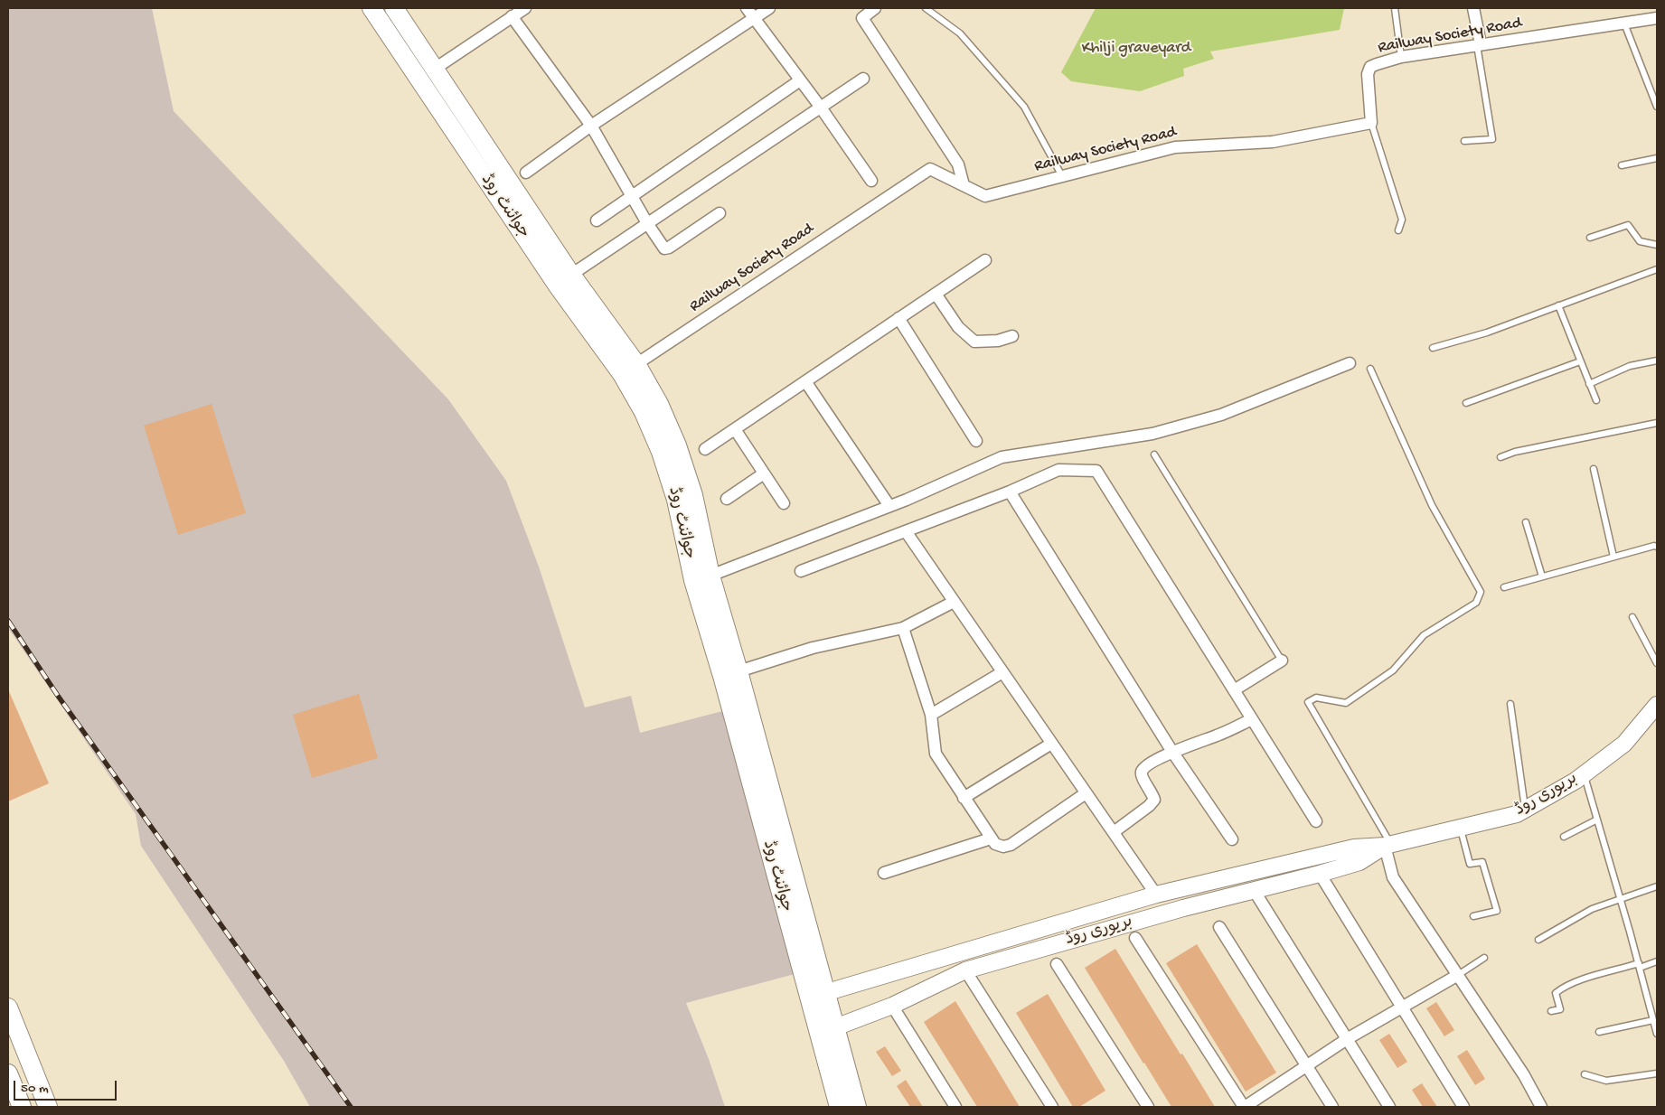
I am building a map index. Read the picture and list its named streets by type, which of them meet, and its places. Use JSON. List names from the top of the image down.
{
  "streets": {
    "main road": ["جوائنٹ روڈ", "بریوری روڈ"],
    "street": ["Railway Society Road"]
  },
  "crossings": [
    ["Railway Society Road", "جوائنٹ روڈ"],
    ["جوائنٹ روڈ", "بریوری روڈ"]
  ],
  "parks": ["Khilji graveyard"],
  "scale_bar": "50 m"
}
